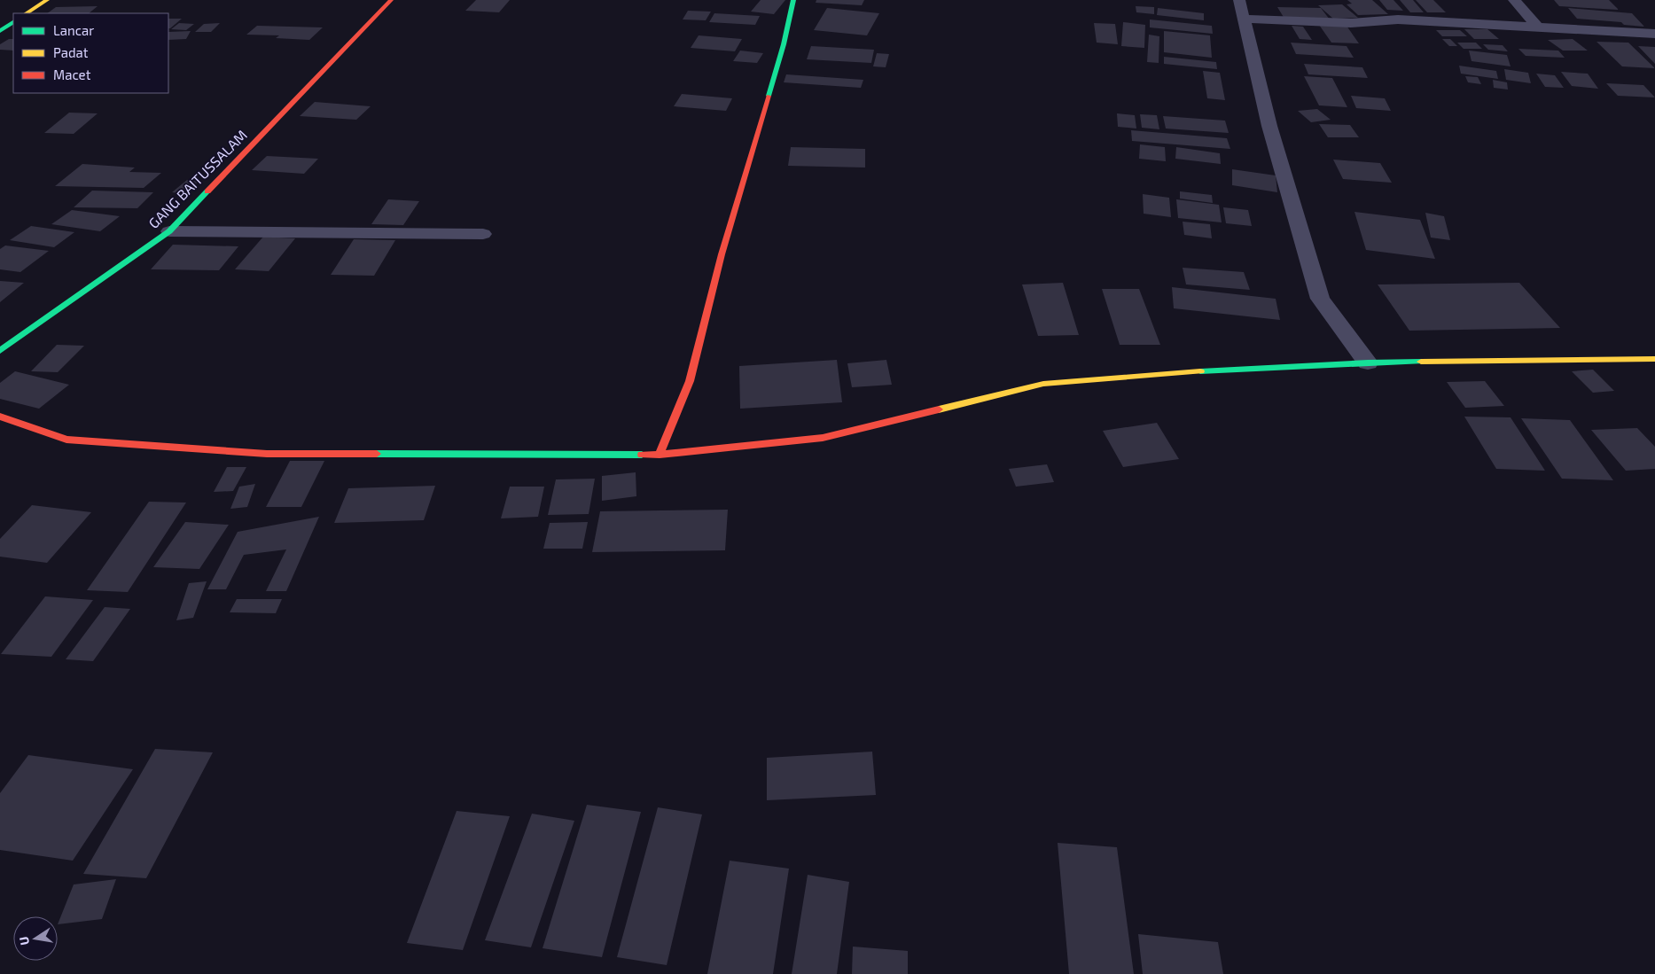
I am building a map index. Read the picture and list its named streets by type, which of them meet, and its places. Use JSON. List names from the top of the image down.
{
  "streets": {
    "street": ["GANG BAITUSSALAM"]
  },
  "legend": ["Lancar", "Padat", "Macet"],
  "north": "left"
}
